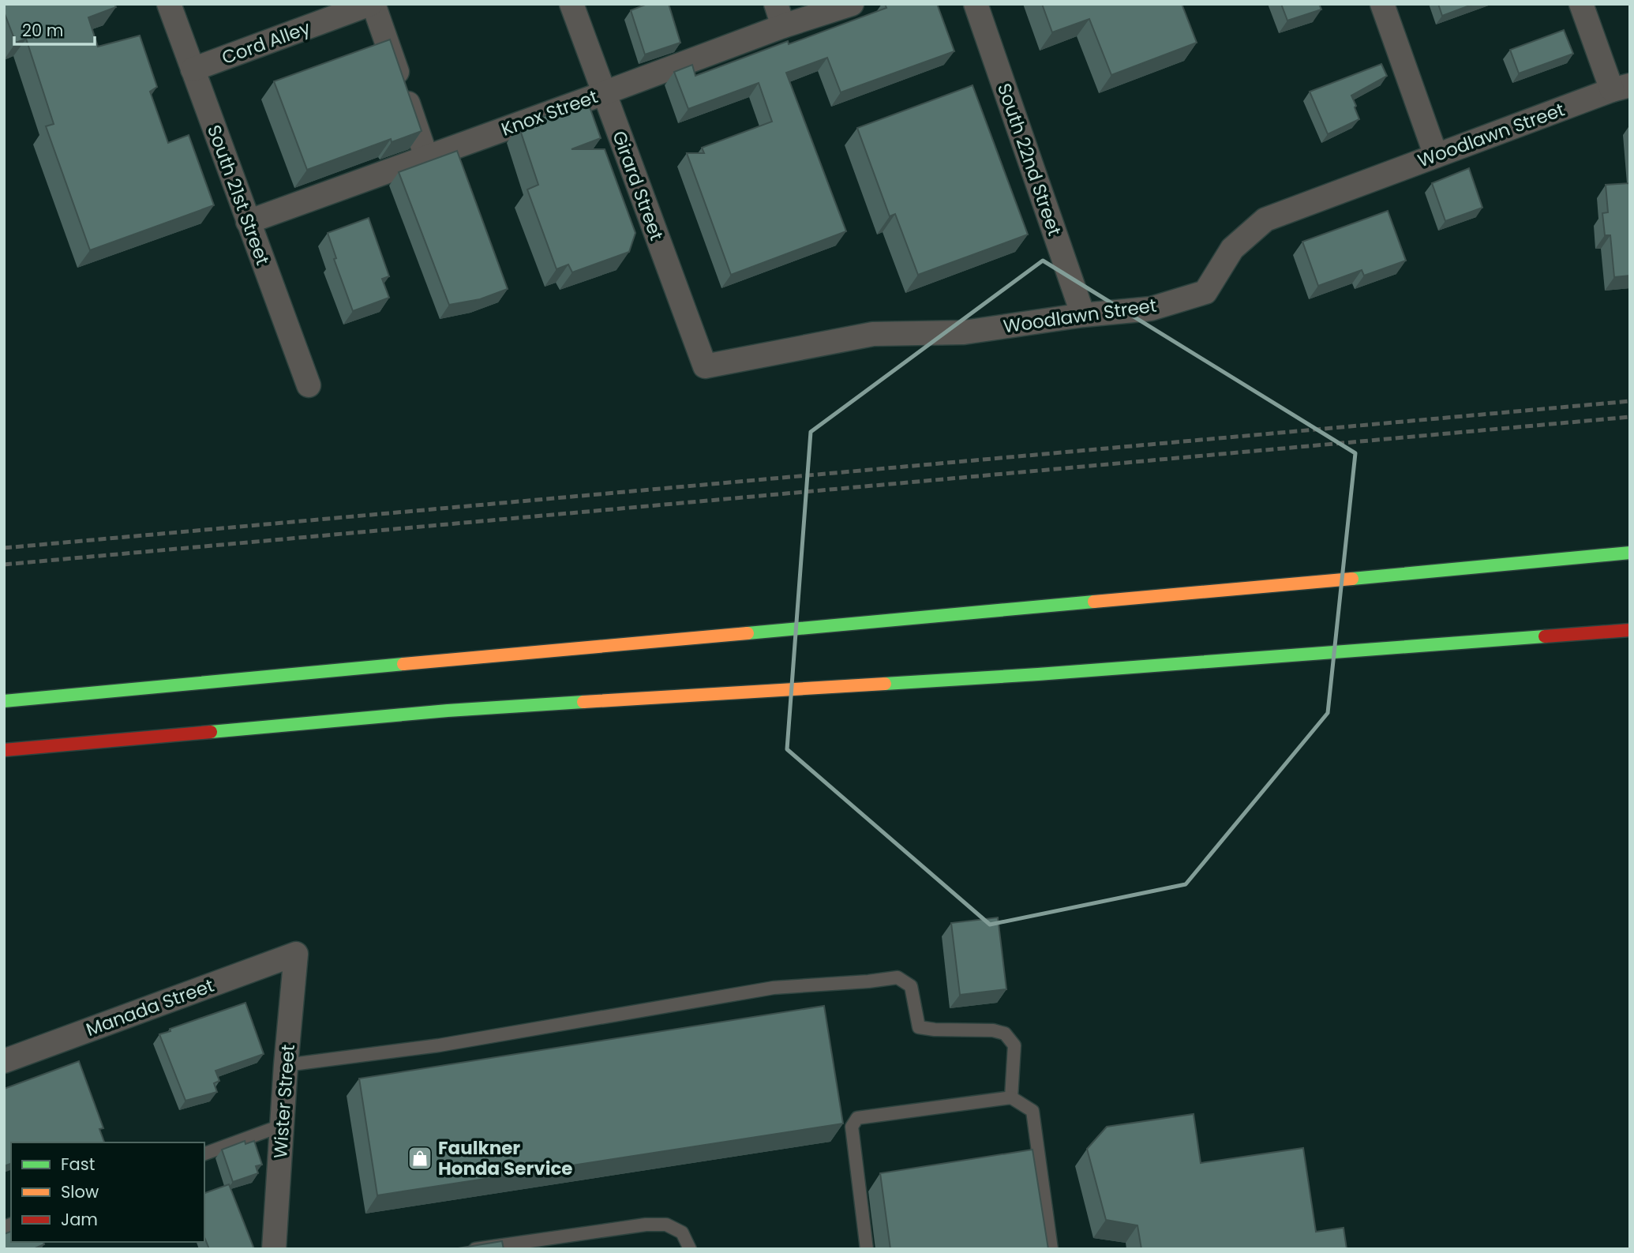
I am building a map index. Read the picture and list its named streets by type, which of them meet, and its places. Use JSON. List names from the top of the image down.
{
  "streets": {
    "street": [
      "Cord Alley",
      "Knox Street",
      "Woodlawn Street",
      "South 22nd Street",
      "Girard Street",
      "South 21st Street",
      "Manada Street",
      "Wister Street"
    ]
  },
  "crossings": [
    ["Cord Alley", "South 21st Street"],
    ["Knox Street", "Girard Street"],
    ["Knox Street", "South 21st Street"],
    ["Woodlawn Street", "South 22nd Street"],
    ["Woodlawn Street", "Girard Street"],
    ["Manada Street", "Wister Street"]
  ],
  "places": {
    "shop": ["Faulkner Honda Service"]
  },
  "legend": ["Fast", "Slow", "Jam"],
  "scale_bar": "20 m"
}
